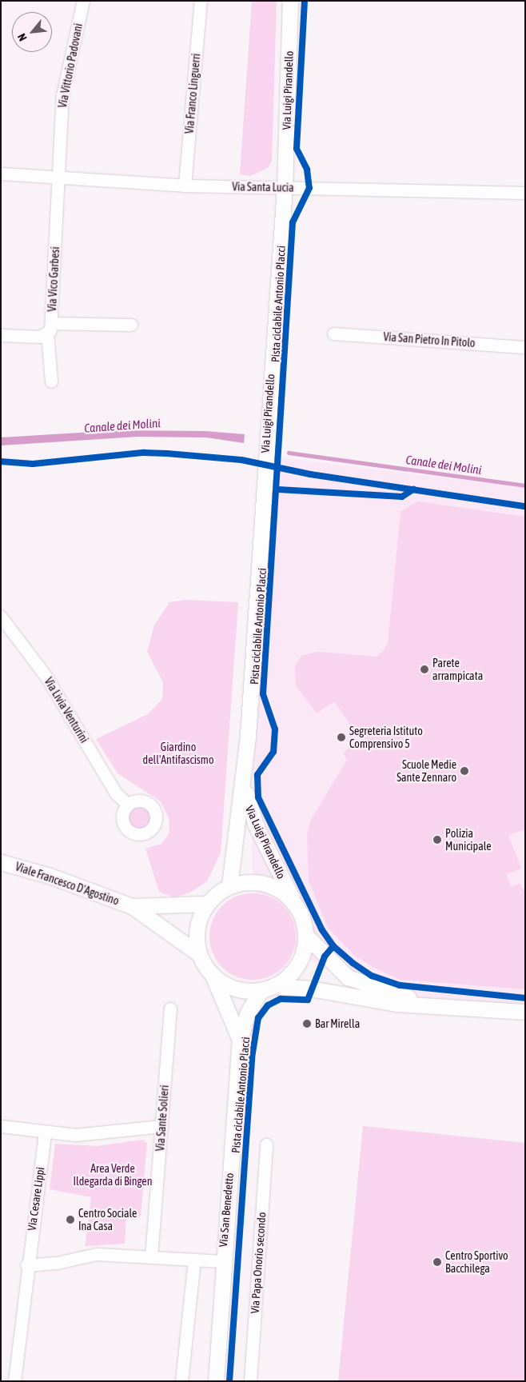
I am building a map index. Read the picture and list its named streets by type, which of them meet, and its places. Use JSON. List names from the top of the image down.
{
  "streets": {
    "street": [
      "Via Vittorio Padovani",
      "Via Luigi Pirandello",
      "Via Franco Linguerri",
      "Via Santa Lucia",
      "Via Vico Garbesi",
      "Via San Pietro In Pitolo",
      "Via Livia Venturini",
      "Viale Francesco D'Agostino",
      "Via Sante Solieri",
      "Via Cesare Lippi",
      "Via San Benedetto",
      "Via Papa Onorio secondo"
    ],
    "cycle path": ["Pista ciclabile Antonio Placci"]
  },
  "crossings": [
    ["Via Vittorio Padovani", "Via Santa Lucia"],
    ["Via Vittorio Padovani", "Via Vico Garbesi"],
    ["Via Luigi Pirandello", "Via Santa Lucia"],
    ["Via Luigi Pirandello", "Viale Francesco D'Agostino"],
    ["Via Luigi Pirandello", "Via San Benedetto"],
    ["Via Franco Linguerri", "Via Santa Lucia"],
    ["Via Santa Lucia", "Via Vico Garbesi"],
    ["Viale Francesco D'Agostino", "Via San Benedetto"]
  ],
  "water": ["Canale dei Molini"],
  "parks": ["Giardino dell'Antifascismo", "Area Verde Ildegarda di Bingen"],
  "places": [
    "Parete arrampicata",
    "Segreteria Istituto Comprensivo 5",
    "Scuole Medie Sante Zennaro",
    "Polizia Municipale",
    "Bar Mirella",
    "Centro Sociale Ina Casa",
    "Centro Sportivo Bacchilega"
  ],
  "north": "bottom left"
}
